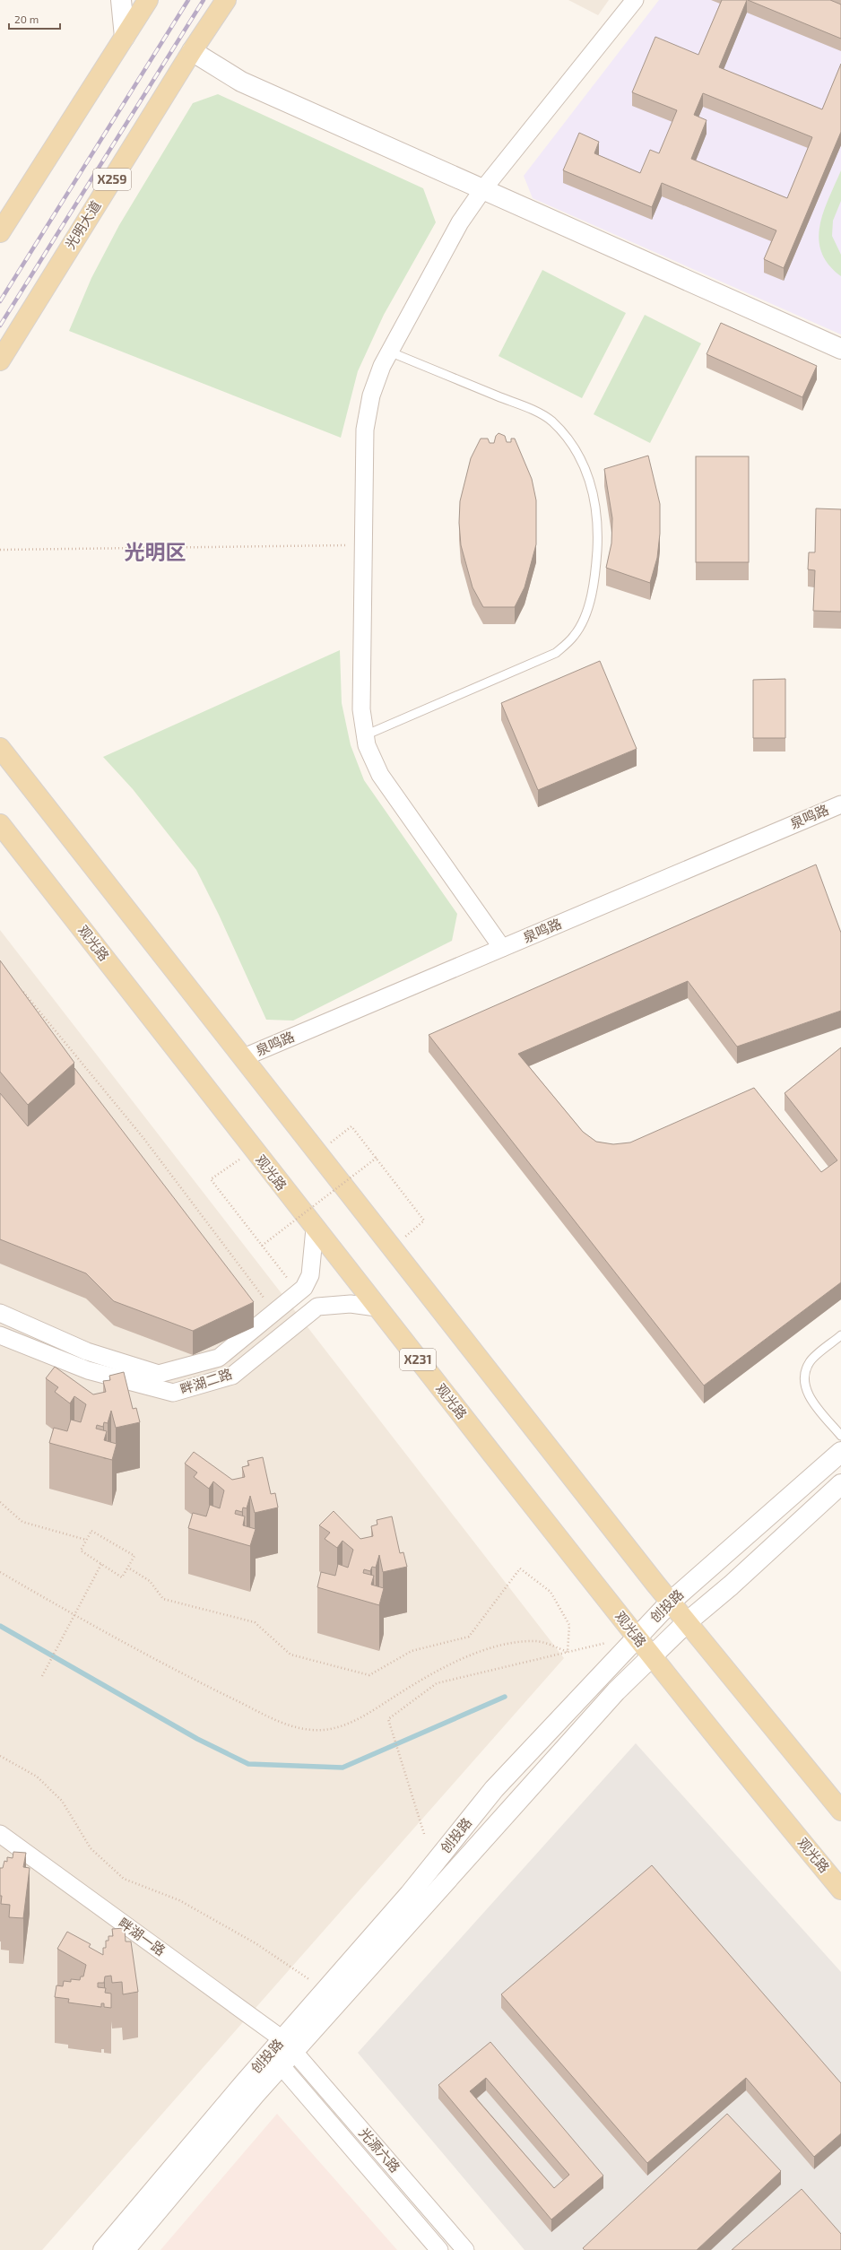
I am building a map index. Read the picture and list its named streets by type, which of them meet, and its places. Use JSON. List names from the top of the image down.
{
  "streets": {
    "main road": [
      "X259",
      "光明大道",
      "观光路",
      "X231"
    ],
    "street": [
      "泉鸣路",
      "畔湖二路",
      "创投路",
      "畔湖一路",
      "光源六路"
    ]
  },
  "crossings": [
    ["观光路", "畔湖二路"],
    ["观光路", "创投路"],
    ["创投路", "畔湖一路"],
    ["创投路", "光源六路"],
    ["畔湖一路", "光源六路"]
  ],
  "districts": ["光明区"],
  "scale_bar": "20 m"
}
